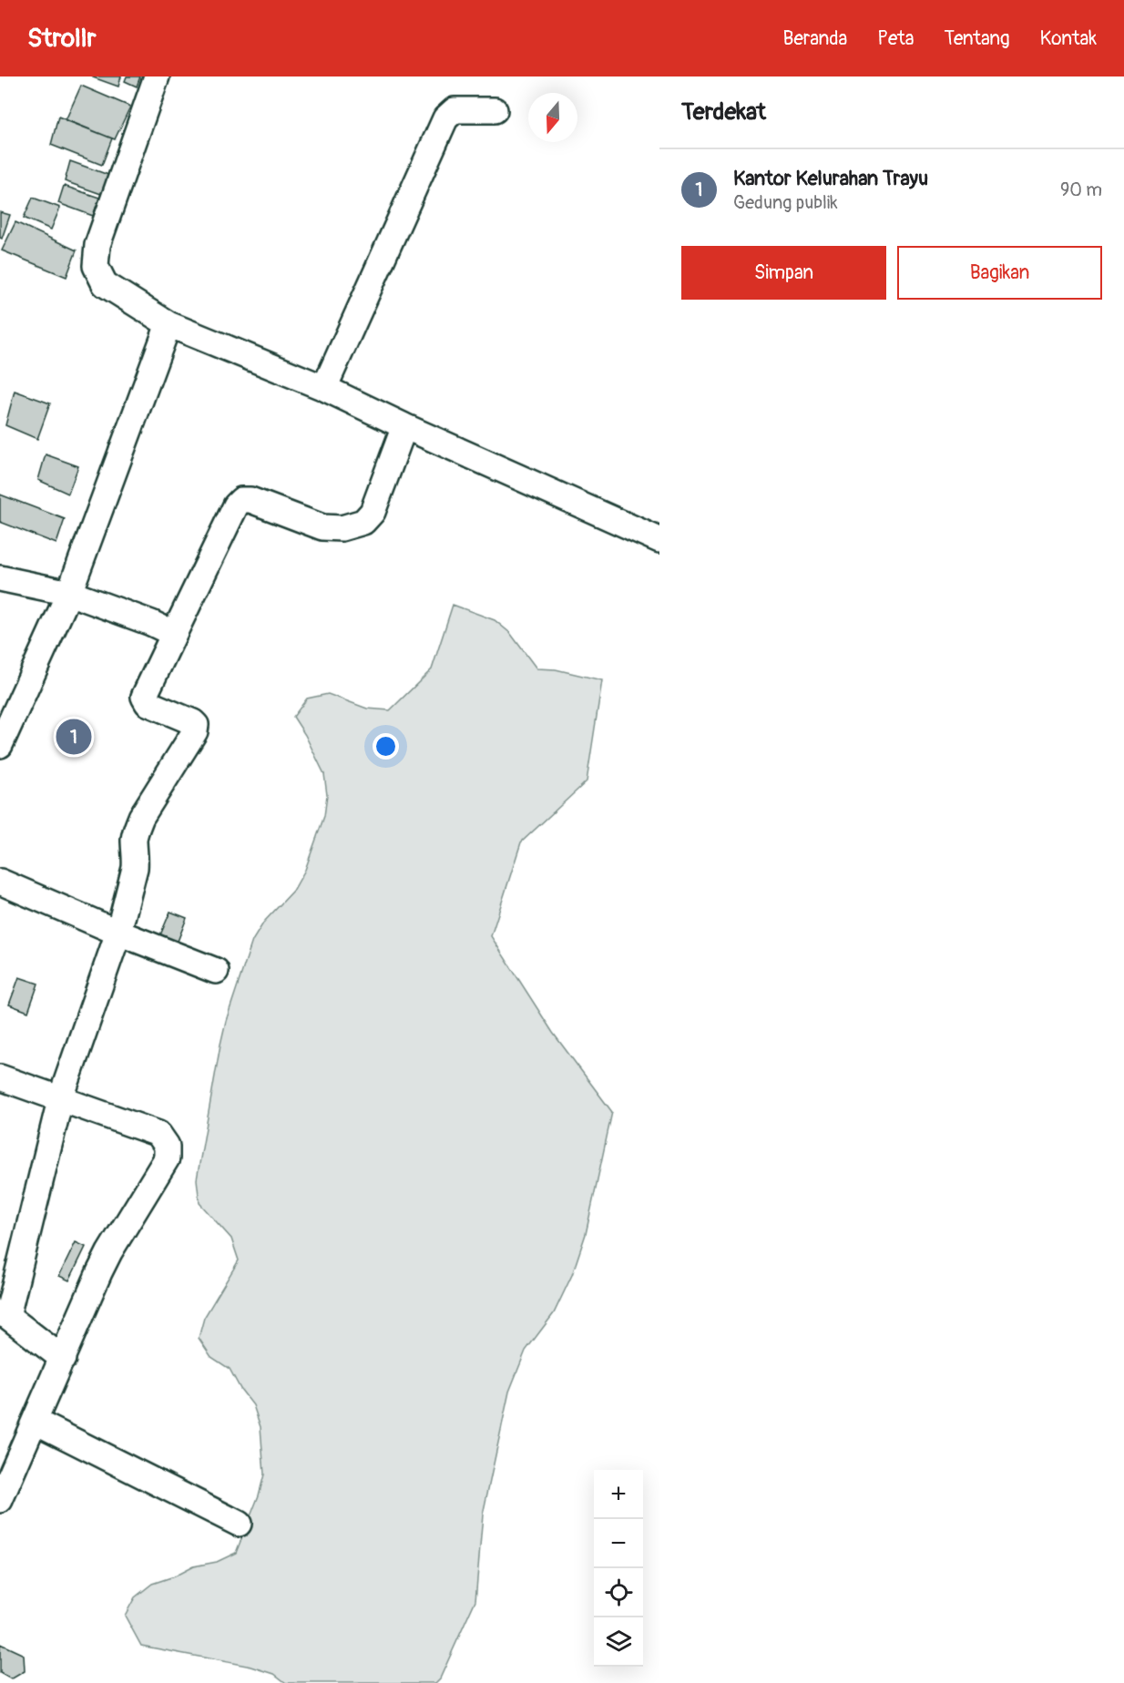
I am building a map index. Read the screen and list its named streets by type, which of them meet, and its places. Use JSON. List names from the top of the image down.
{
  "north": "bottom",
  "page": {
    "header": "Strollr",
    "nav": [
      "Beranda",
      "Peta",
      "Tentang",
      "Kontak"
    ],
    "heading": "Terdekat",
    "list": [
      {
        "mark": "1",
        "name": "Kantor Kelurahan Trayu",
        "note": "Gedung publik",
        "value": "90 m"
      }
    ],
    "buttons": ["Simpan", "Bagikan"],
    "pins": "1",
    "map_buttons": ["+", "−"]
  }
}
